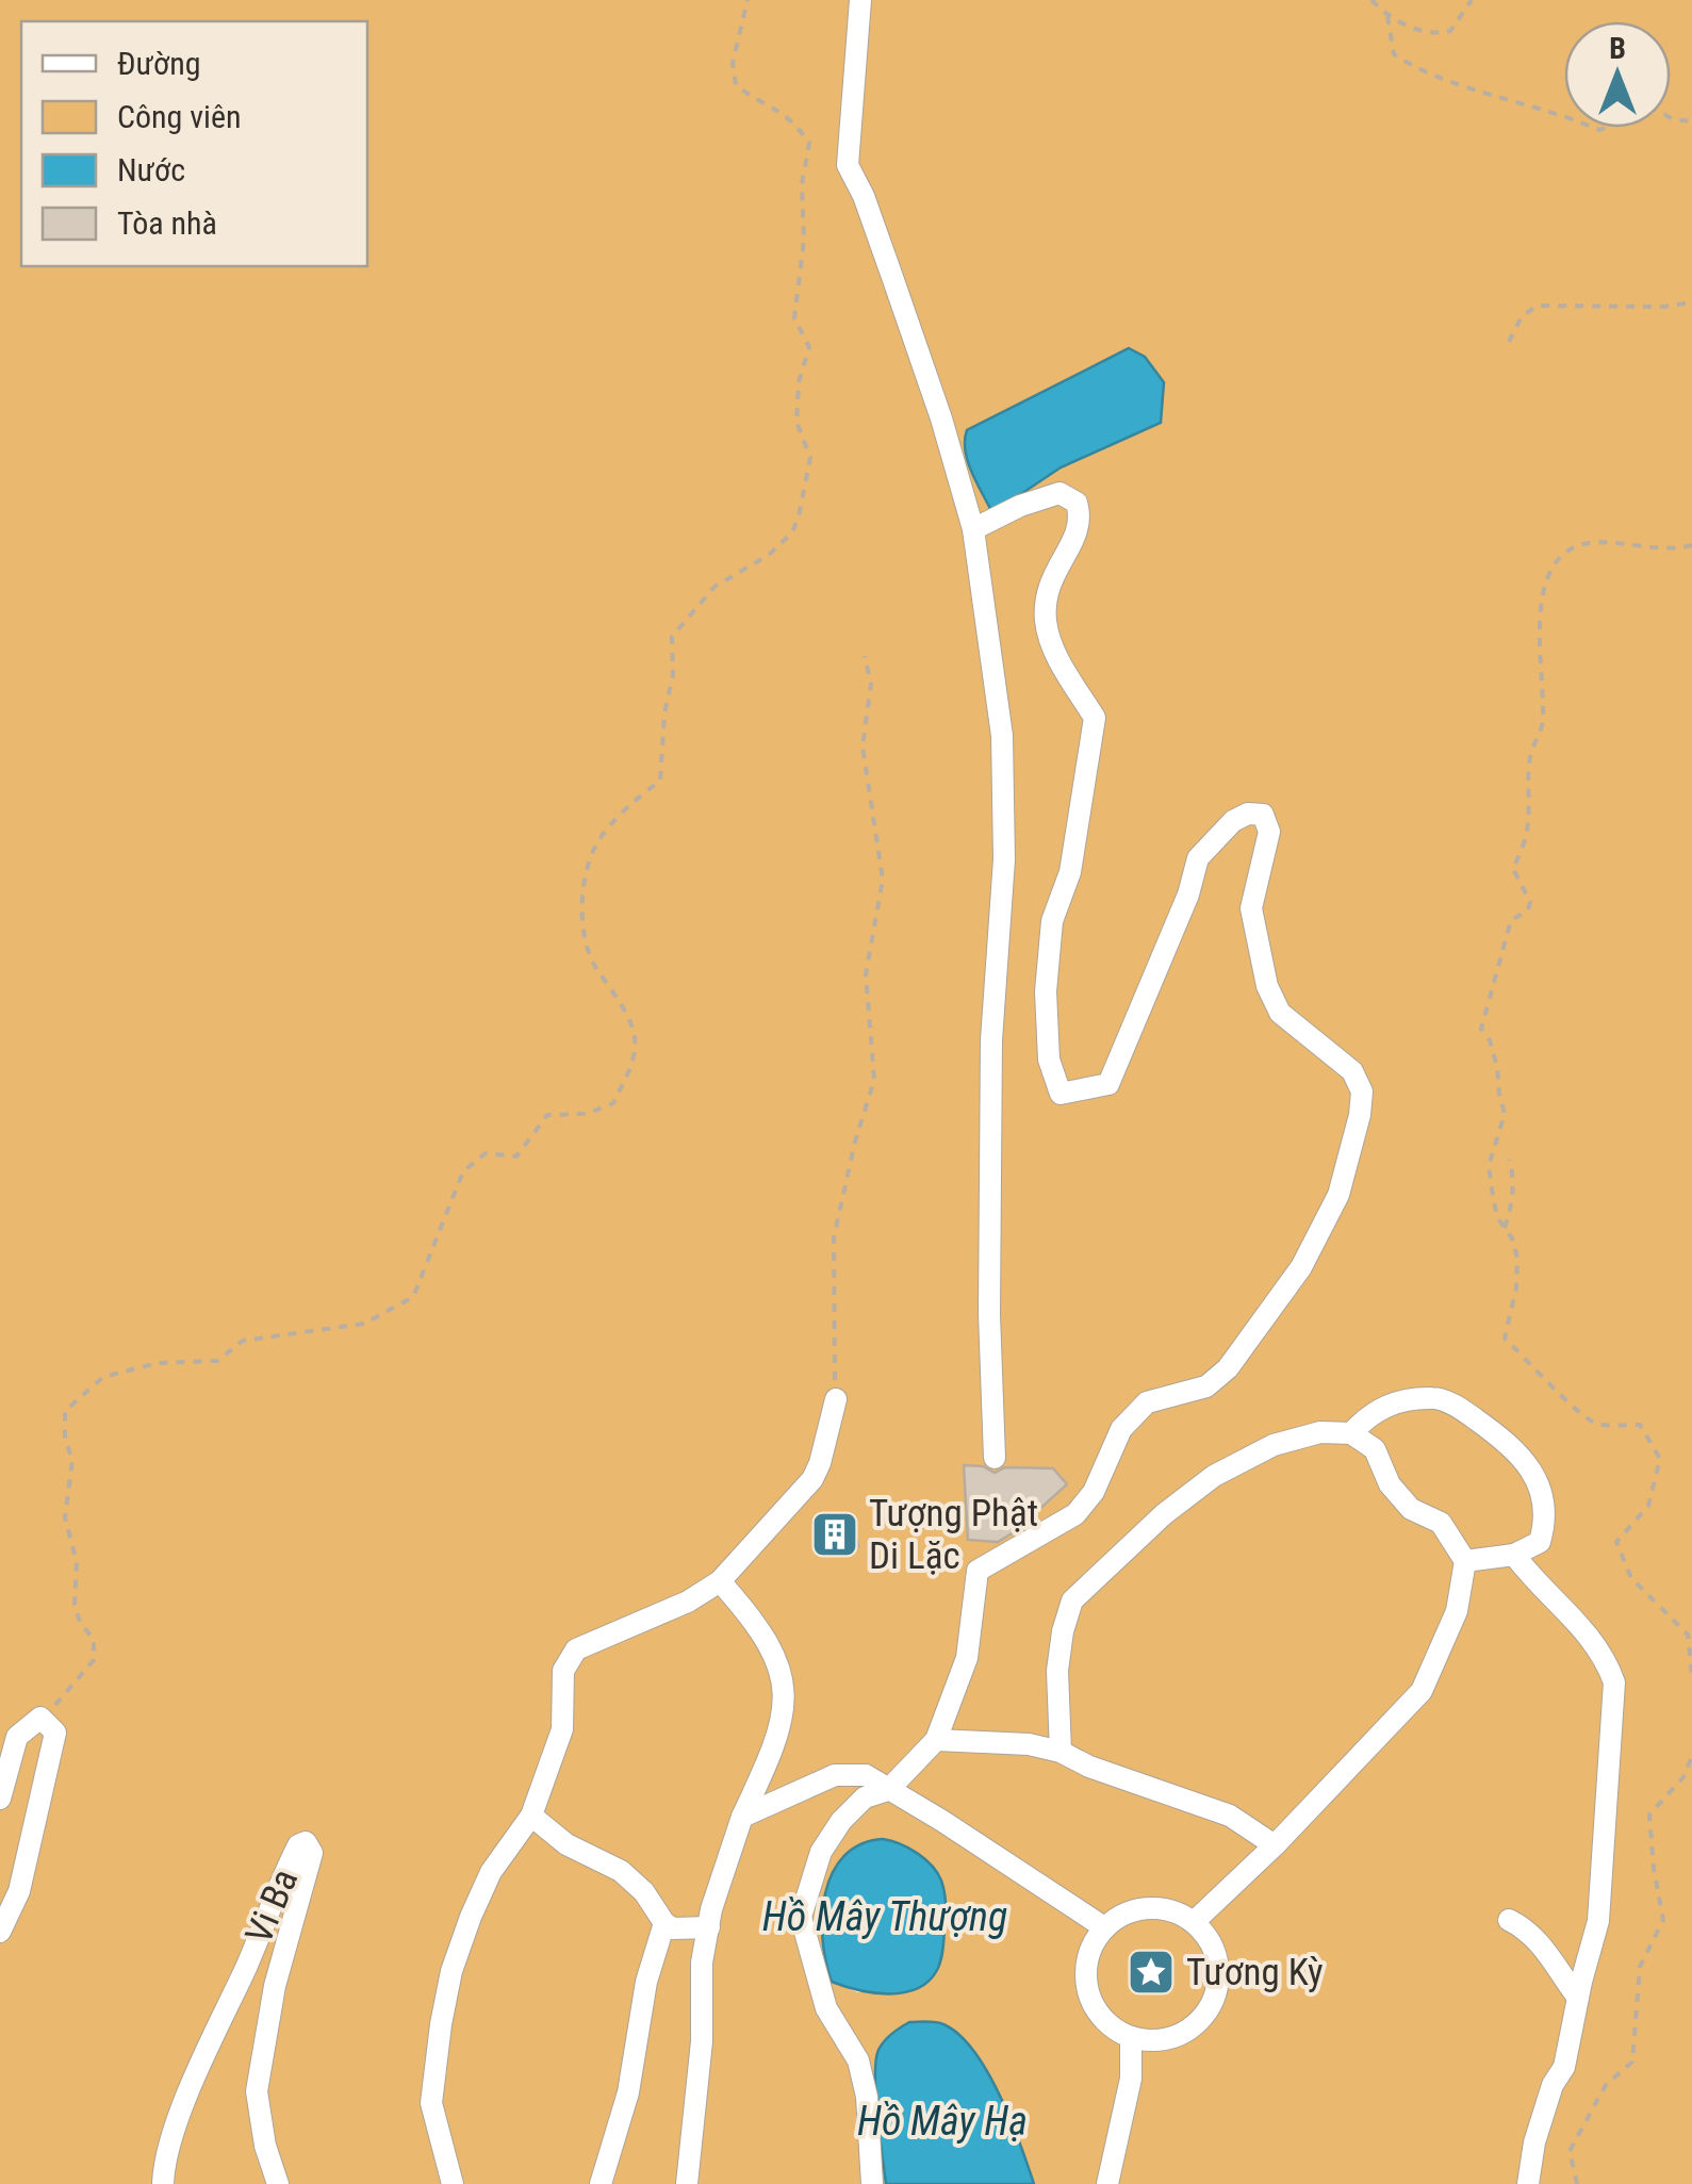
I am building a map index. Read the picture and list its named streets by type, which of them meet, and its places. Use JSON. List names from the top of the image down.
{
  "streets": {
    "street": ["Vi Ba"]
  },
  "water": ["Hồ Mây Thượng", "Hồ Mây Hạ"],
  "places": {
    "building": ["Tượng Phật Di Lặc"],
    "place": ["Tương Kỳ"]
  },
  "legend": [
    "Đường",
    "Công viên",
    "Nước",
    "Tòa nhà"
  ],
  "north": "top"
}
